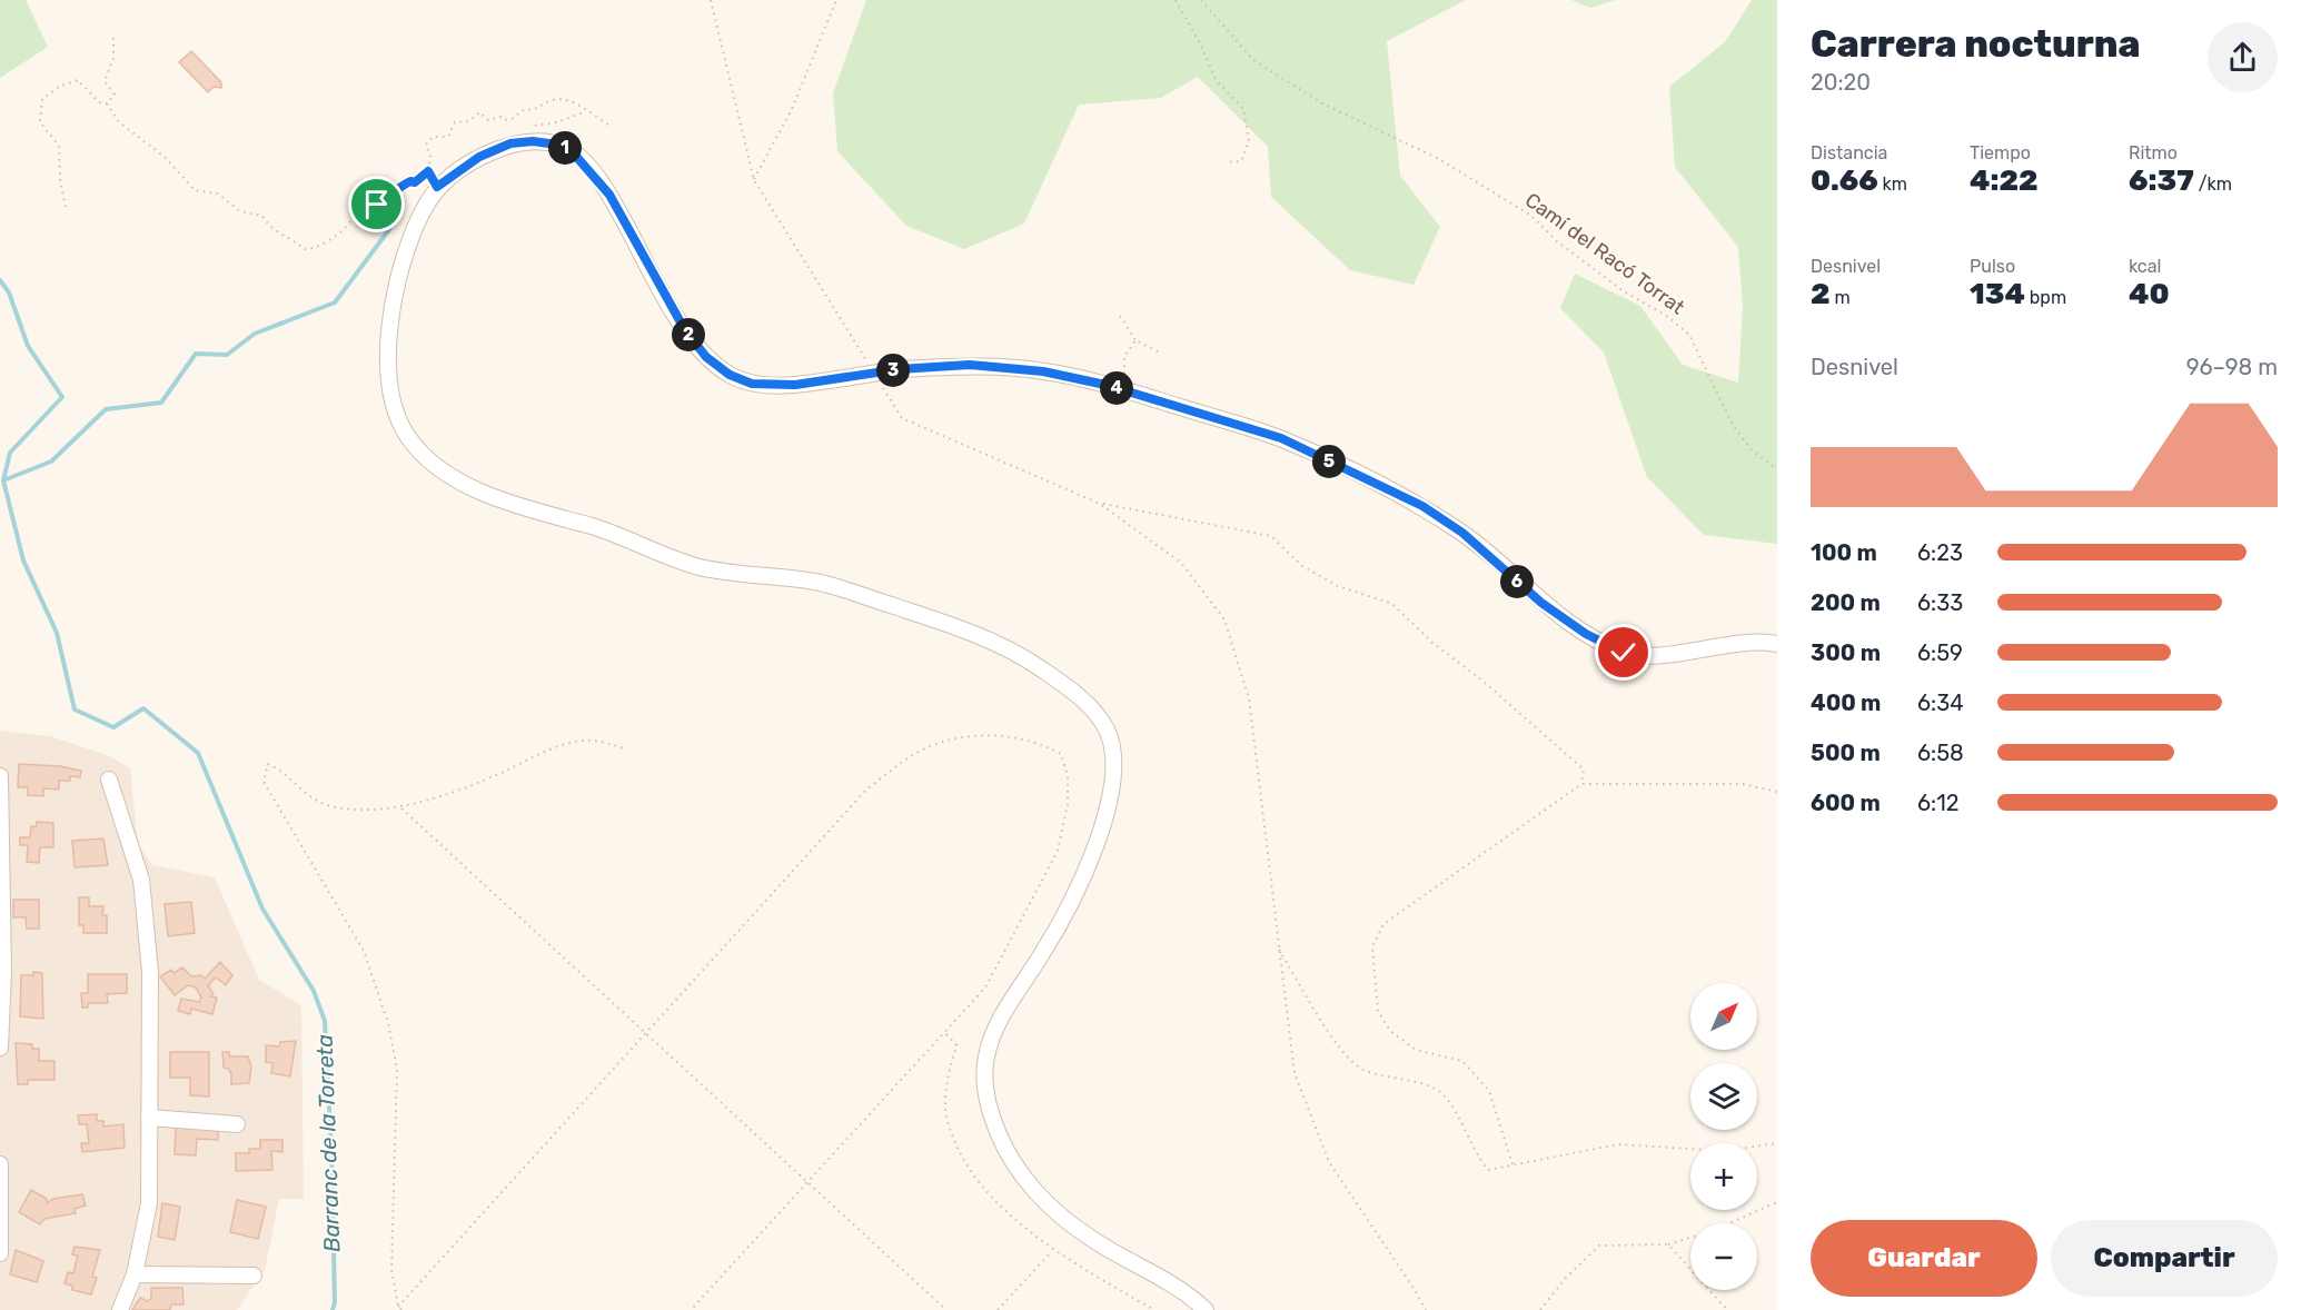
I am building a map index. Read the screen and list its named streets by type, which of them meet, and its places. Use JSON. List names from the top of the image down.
{
  "streets": {
    "path": ["Camí del Racó Torrat"]
  },
  "water": ["Barranc de la Torreta"],
  "north": "top right",
  "page": {
    "heading": ["Carrera nocturna", "20:20"],
    "stats": [
      ["Distancia", "0.66 km"],
      ["Tiempo", "4:22"],
      ["Ritmo", "6:37 /km"],
      ["Desnivel", "2 m"],
      ["Pulso", "134 bpm"],
      ["kcal", "40"]
    ],
    "pins": [
      "1",
      "2",
      "3",
      "4",
      "5",
      "6"
    ],
    "chart": ["Desnivel", "96–98 m"],
    "list": [
      {
        "name": "100 m",
        "note": "6:23"
      },
      {
        "name": "200 m",
        "note": "6:33"
      },
      {
        "name": "300 m",
        "note": "6:59"
      },
      {
        "name": "400 m",
        "note": "6:34"
      },
      {
        "name": "500 m",
        "note": "6:58"
      },
      {
        "name": "600 m",
        "note": "6:12"
      }
    ],
    "map_buttons": ["+", "−"],
    "buttons": ["Guardar", "Compartir"]
  }
}
